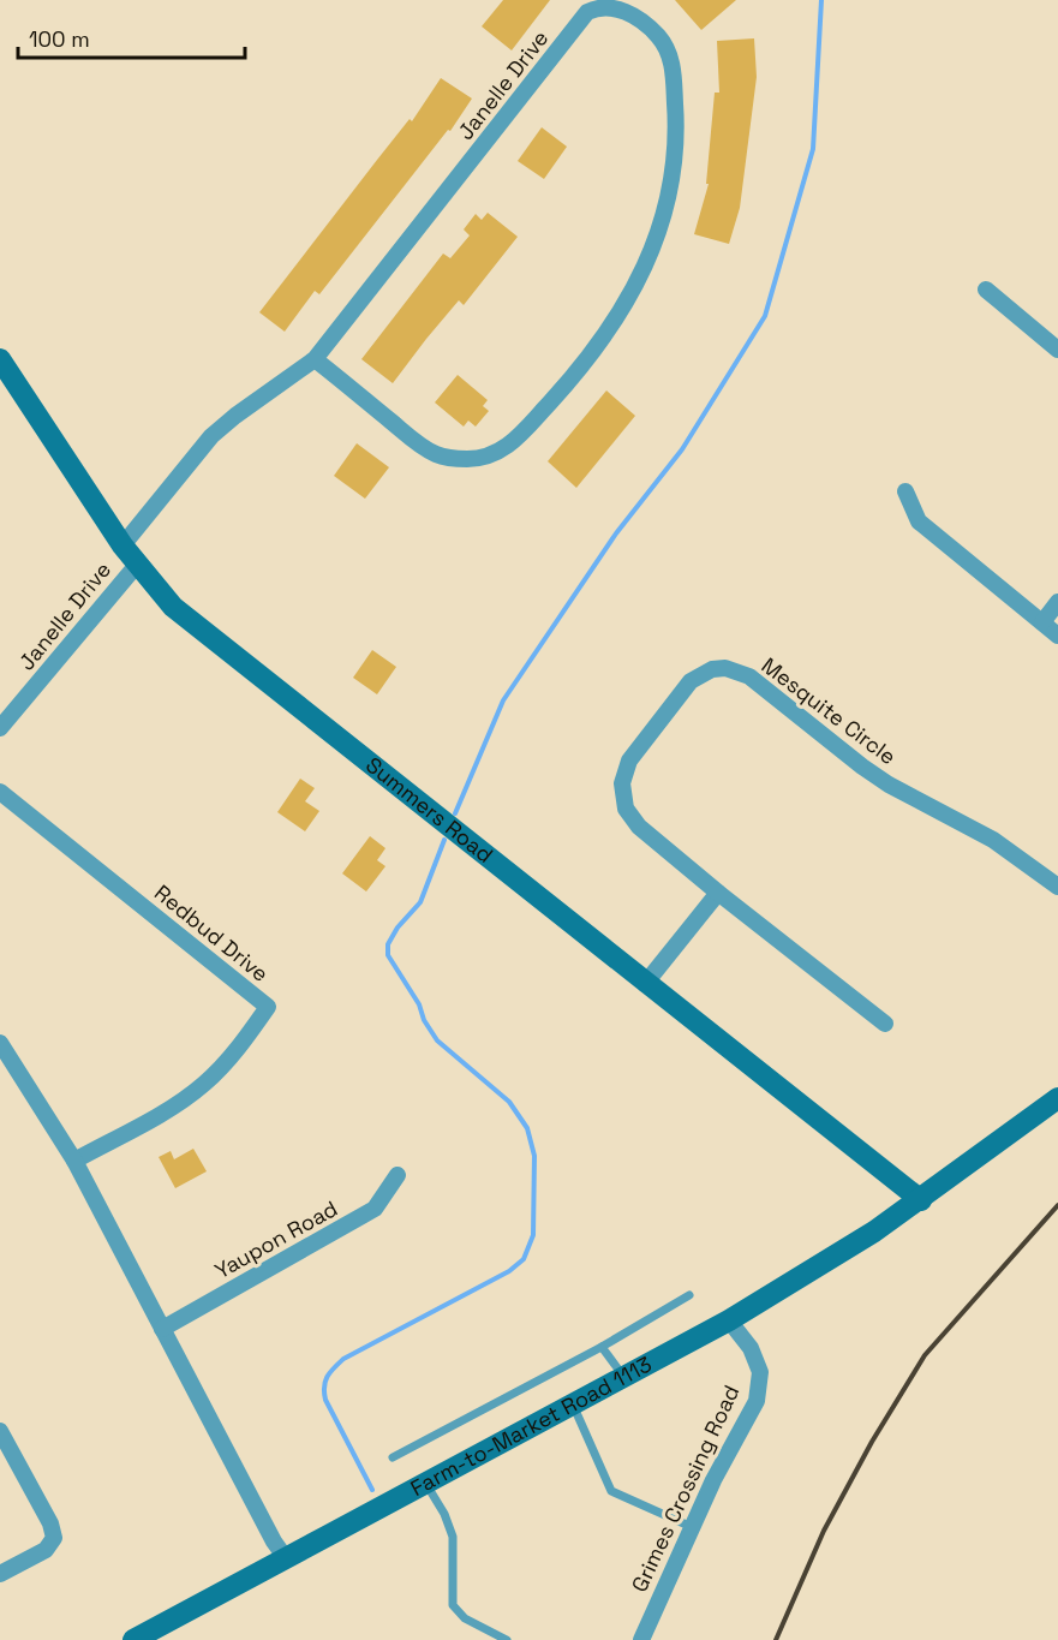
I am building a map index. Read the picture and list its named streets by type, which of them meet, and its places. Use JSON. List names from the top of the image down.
{
  "streets": {
    "street": [
      "Janelle Drive",
      "Mesquite Circle",
      "Summers Road",
      "Redbud Drive",
      "Yaupon Road",
      "Farm-to-Market Road 1113",
      "Grimes Crossing Road"
    ]
  },
  "crossings": [
    ["Janelle Drive", "Summers Road"],
    ["Summers Road", "Farm-to-Market Road 1113"],
    ["Farm-to-Market Road 1113", "Grimes Crossing Road"]
  ],
  "scale_bar": "100 m"
}
